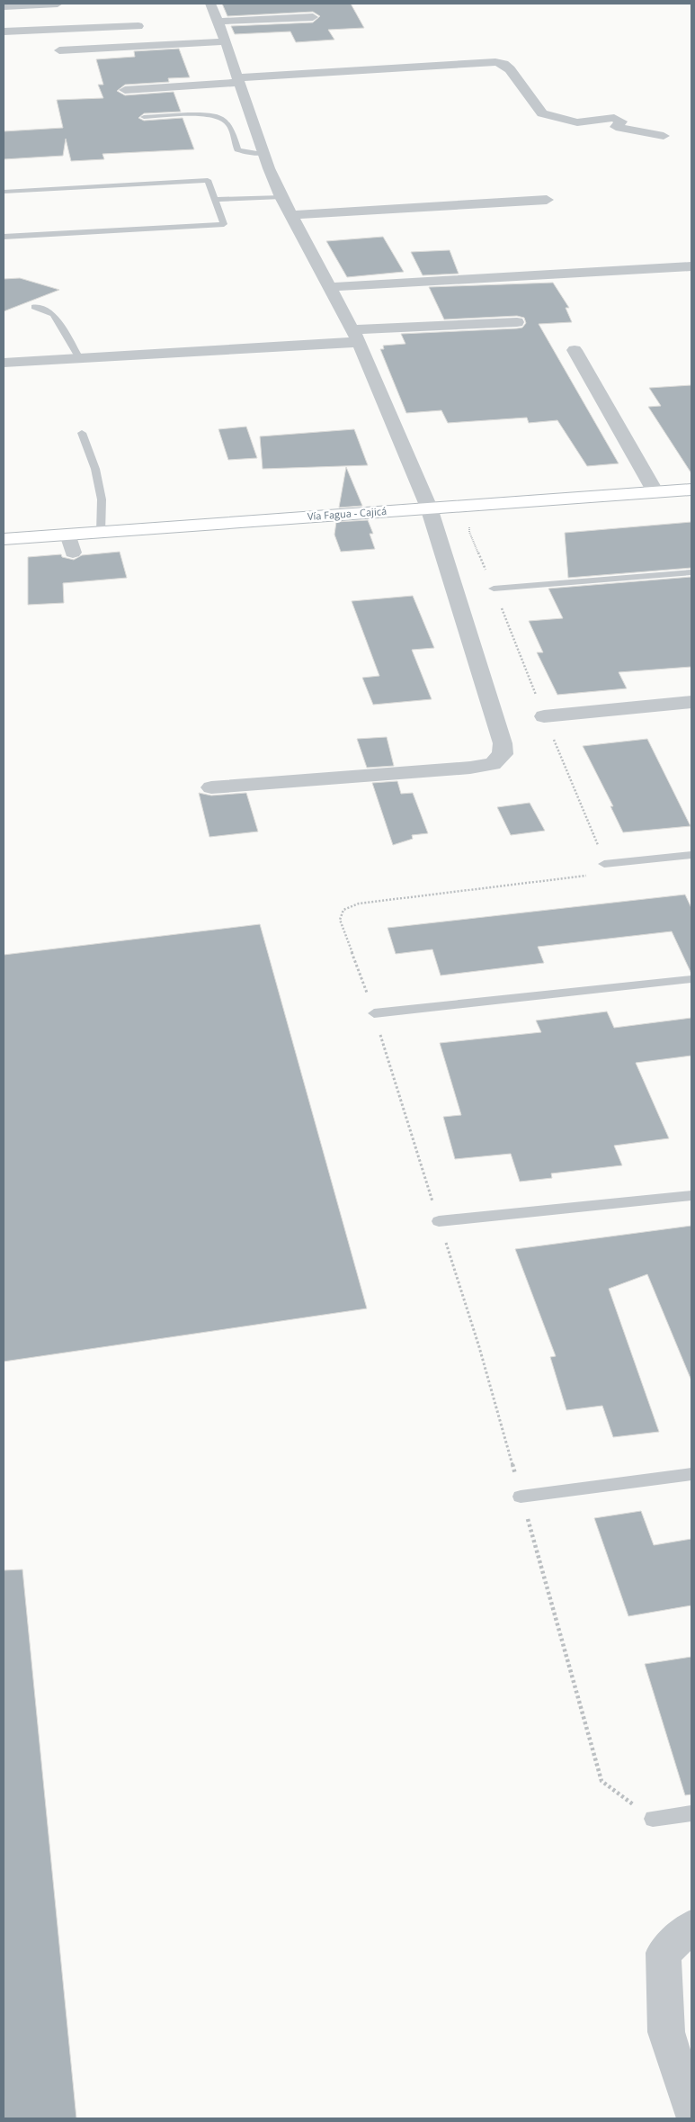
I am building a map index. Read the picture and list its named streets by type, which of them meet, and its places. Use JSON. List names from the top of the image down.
{
  "streets": {
    "street": ["Vía Fagua - Cajicá"]
  }
}
